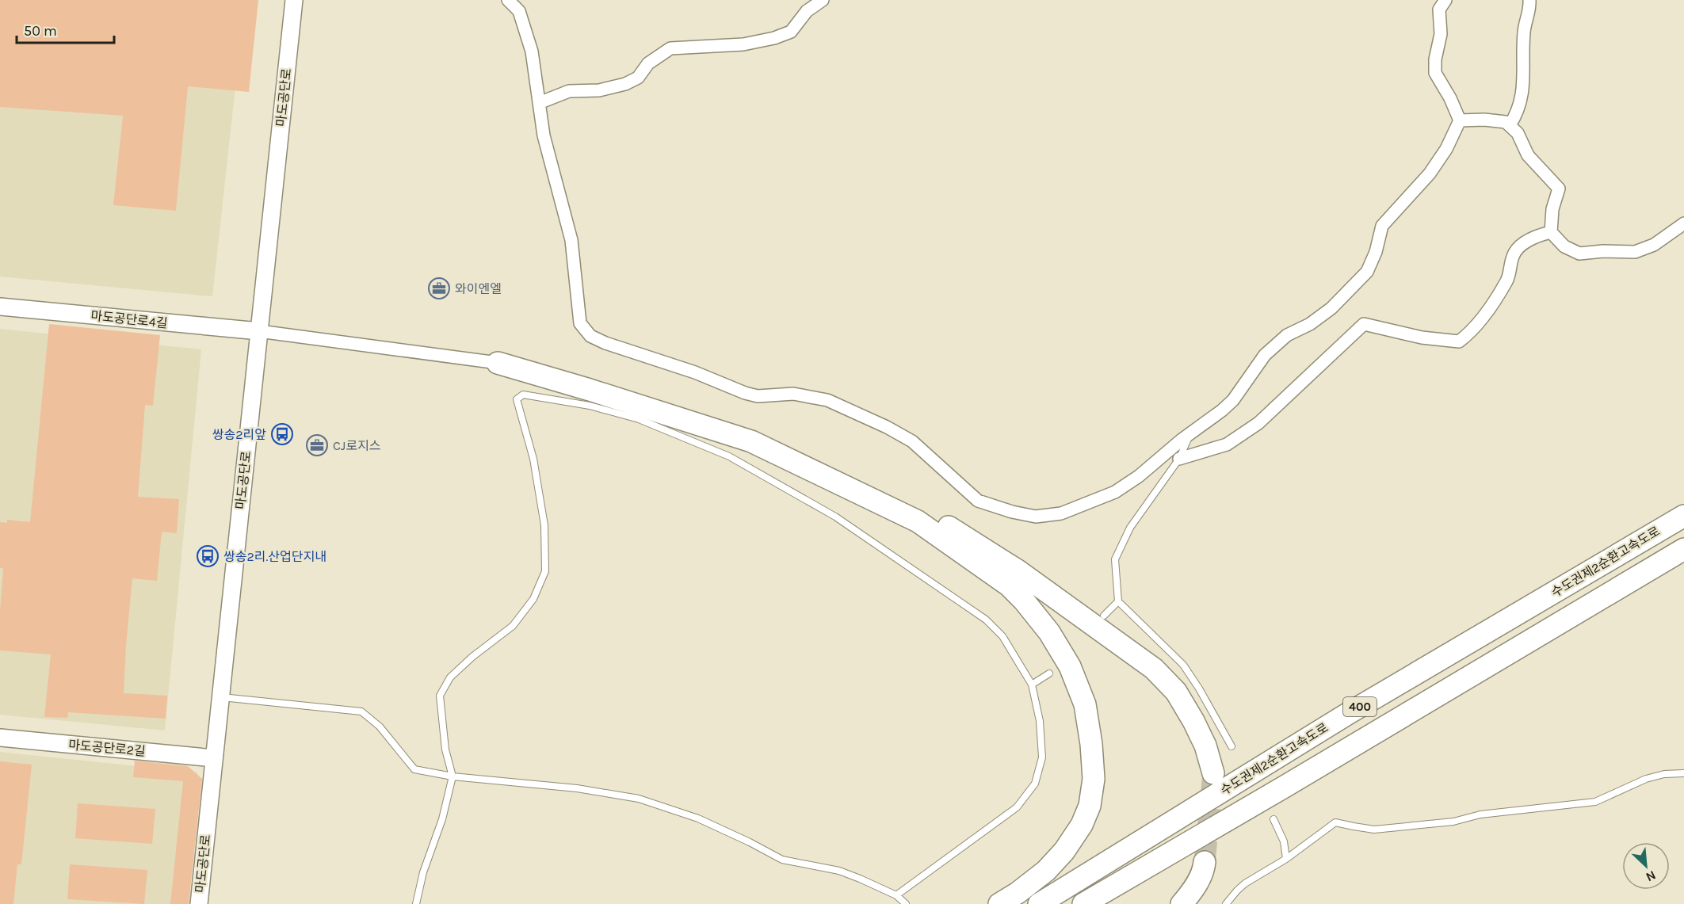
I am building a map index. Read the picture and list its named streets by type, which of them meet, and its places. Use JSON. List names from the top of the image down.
{
  "streets": {
    "highway": ["수도권제2순환고속도로", "400"],
    "main road": ["마도공단로", "마도공단로4길", "마도공단로2길"]
  },
  "crossings": [
    ["마도공단로", "마도공단로4길"],
    ["마도공단로", "마도공단로2길"]
  ],
  "places": {
    "office": ["와이엔엘", "CJ로지스"],
    "bus stop": ["쌍송2리앞", "쌍송2리.산업단지내"]
  },
  "scale_bar": "50 m",
  "north": "bottom right"
}
